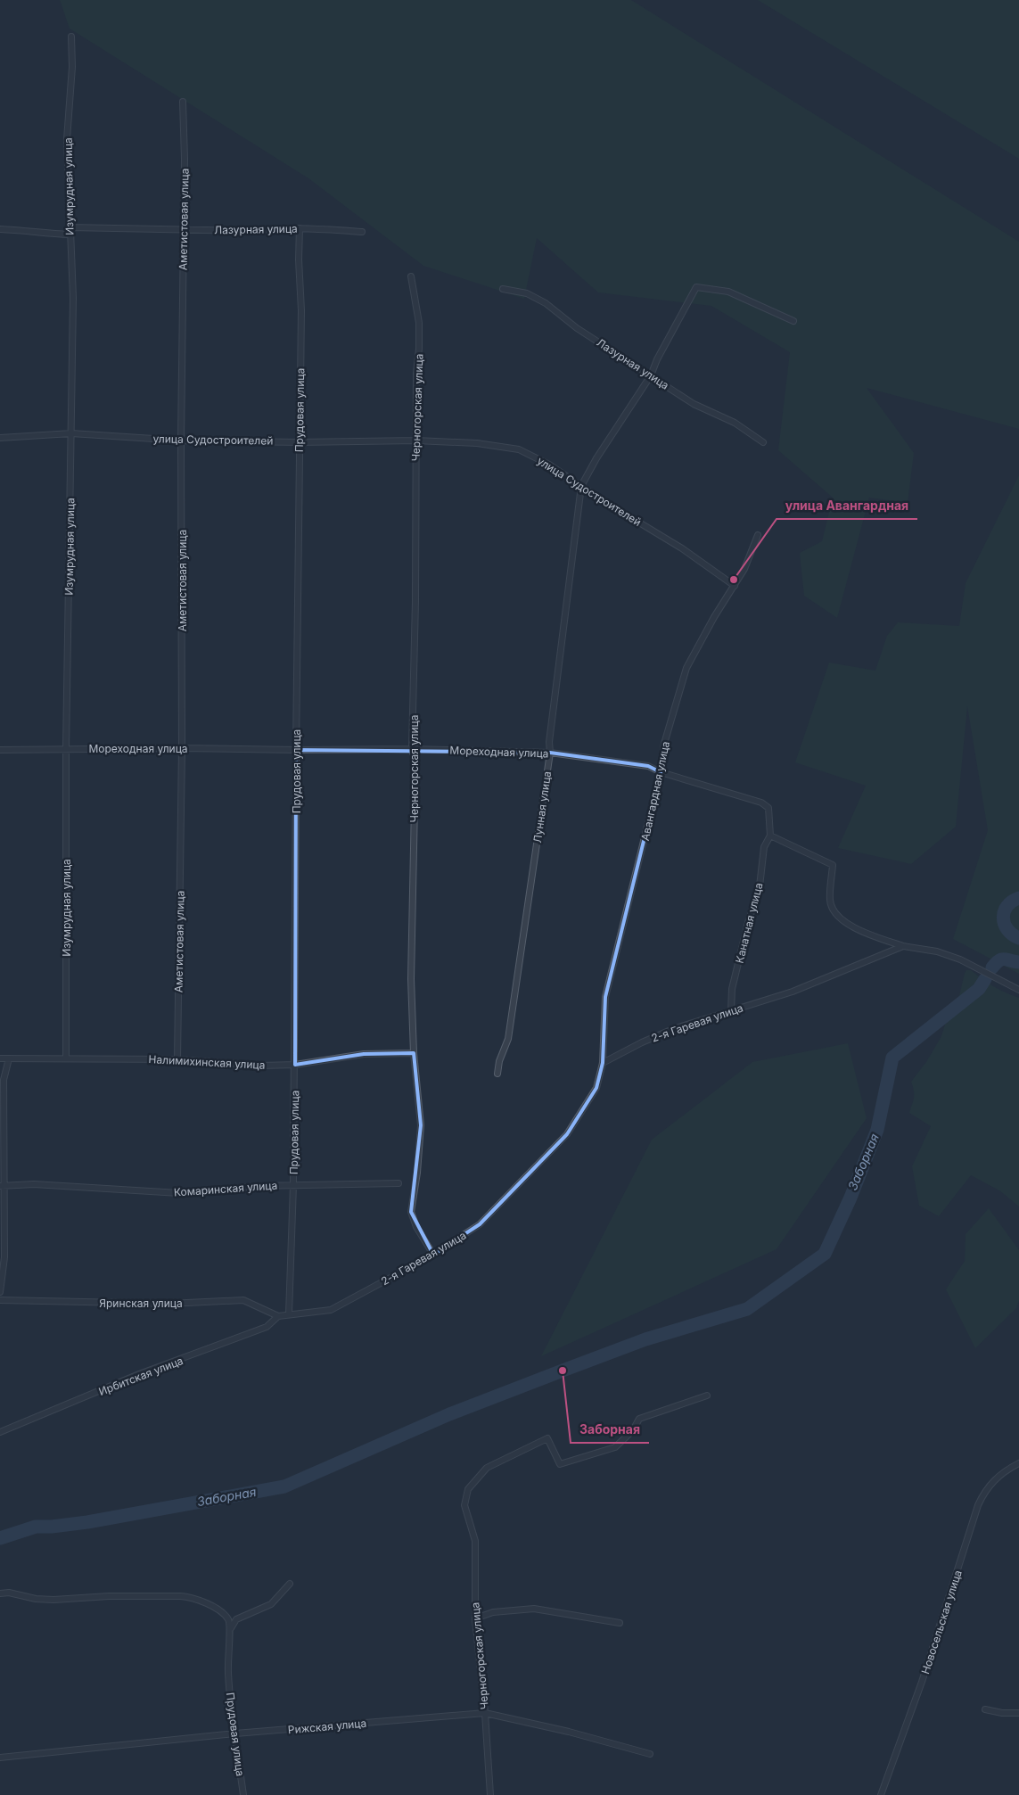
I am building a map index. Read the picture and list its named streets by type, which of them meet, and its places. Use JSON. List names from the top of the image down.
{
  "streets": {
    "street": [
      "Изумрудная улица",
      "Аметистовая улица",
      "Лазурная улица",
      "Черногорская улица",
      "Прудовая улица",
      "улица Судостроителей",
      "Мореходная улица",
      "Авангардная улица",
      "Лунная улица",
      "Канатная улица",
      "2-я Гаревая улица",
      "Налимихинская улица",
      "Комаринская улица",
      "Яринская улица",
      "Ирбитская улица",
      "Новосельская улица",
      "Рижская улица"
    ]
  },
  "crossings": [
    ["Изумрудная улица", "Лазурная улица"],
    ["Изумрудная улица", "улица Судостроителей"],
    ["Изумрудная улица", "Мореходная улица"],
    ["Изумрудная улица", "Налимихинская улица"],
    ["Аметистовая улица", "Лазурная улица"],
    ["Аметистовая улица", "улица Судостроителей"],
    ["Аметистовая улица", "Мореходная улица"],
    ["Аметистовая улица", "Налимихинская улица"],
    ["Лазурная улица", "Прудовая улица"],
    ["Черногорская улица", "улица Судостроителей"],
    ["Черногорская улица", "Мореходная улица"],
    ["Черногорская улица", "2-я Гаревая улица"],
    ["Черногорская улица", "Налимихинская улица"],
    ["Черногорская улица", "Рижская улица"],
    ["Прудовая улица", "улица Судостроителей"],
    ["Прудовая улица", "Мореходная улица"],
    ["Прудовая улица", "2-я Гаревая улица"],
    ["Прудовая улица", "Налимихинская улица"],
    ["Прудовая улица", "Комаринская улица"],
    ["Прудовая улица", "Рижская улица"],
    ["улица Судостроителей", "Авангардная улица"],
    ["улица Судостроителей", "Лунная улица"],
    ["Мореходная улица", "Авангардная улица"],
    ["Мореходная улица", "Лунная улица"],
    ["Мореходная улица", "Канатная улица"],
    ["Авангардная улица", "2-я Гаревая улица"],
    ["Канатная улица", "2-я Гаревая улица"],
    ["2-я Гаревая улица", "Яринская улица"],
    ["2-я Гаревая улица", "Ирбитская улица"],
    ["Яринская улица", "Ирбитская улица"]
  ],
  "water": ["Заборная"],
  "places": ["улица Авангардная", "Заборная"]
}
